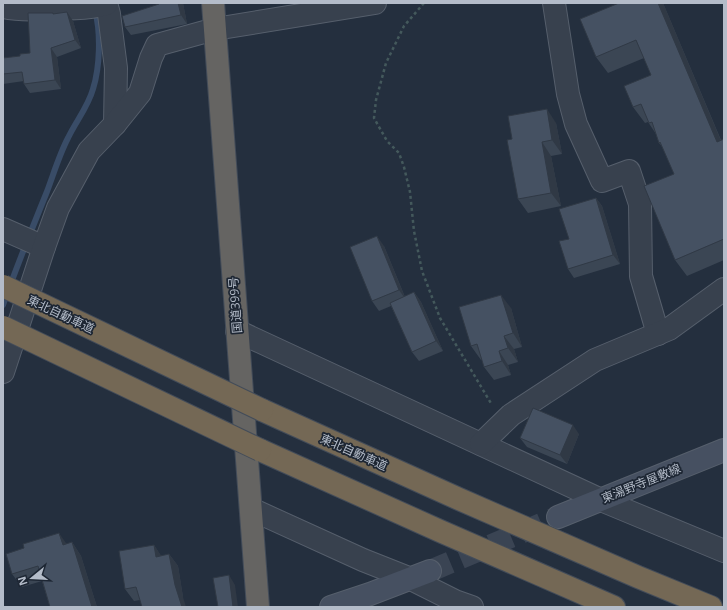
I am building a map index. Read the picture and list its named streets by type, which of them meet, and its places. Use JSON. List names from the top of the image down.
{
  "streets": {
    "highway": ["国道399号", "東北自動車道"],
    "main road": ["東湯野寺屋敷線"]
  },
  "north": "left"
}
